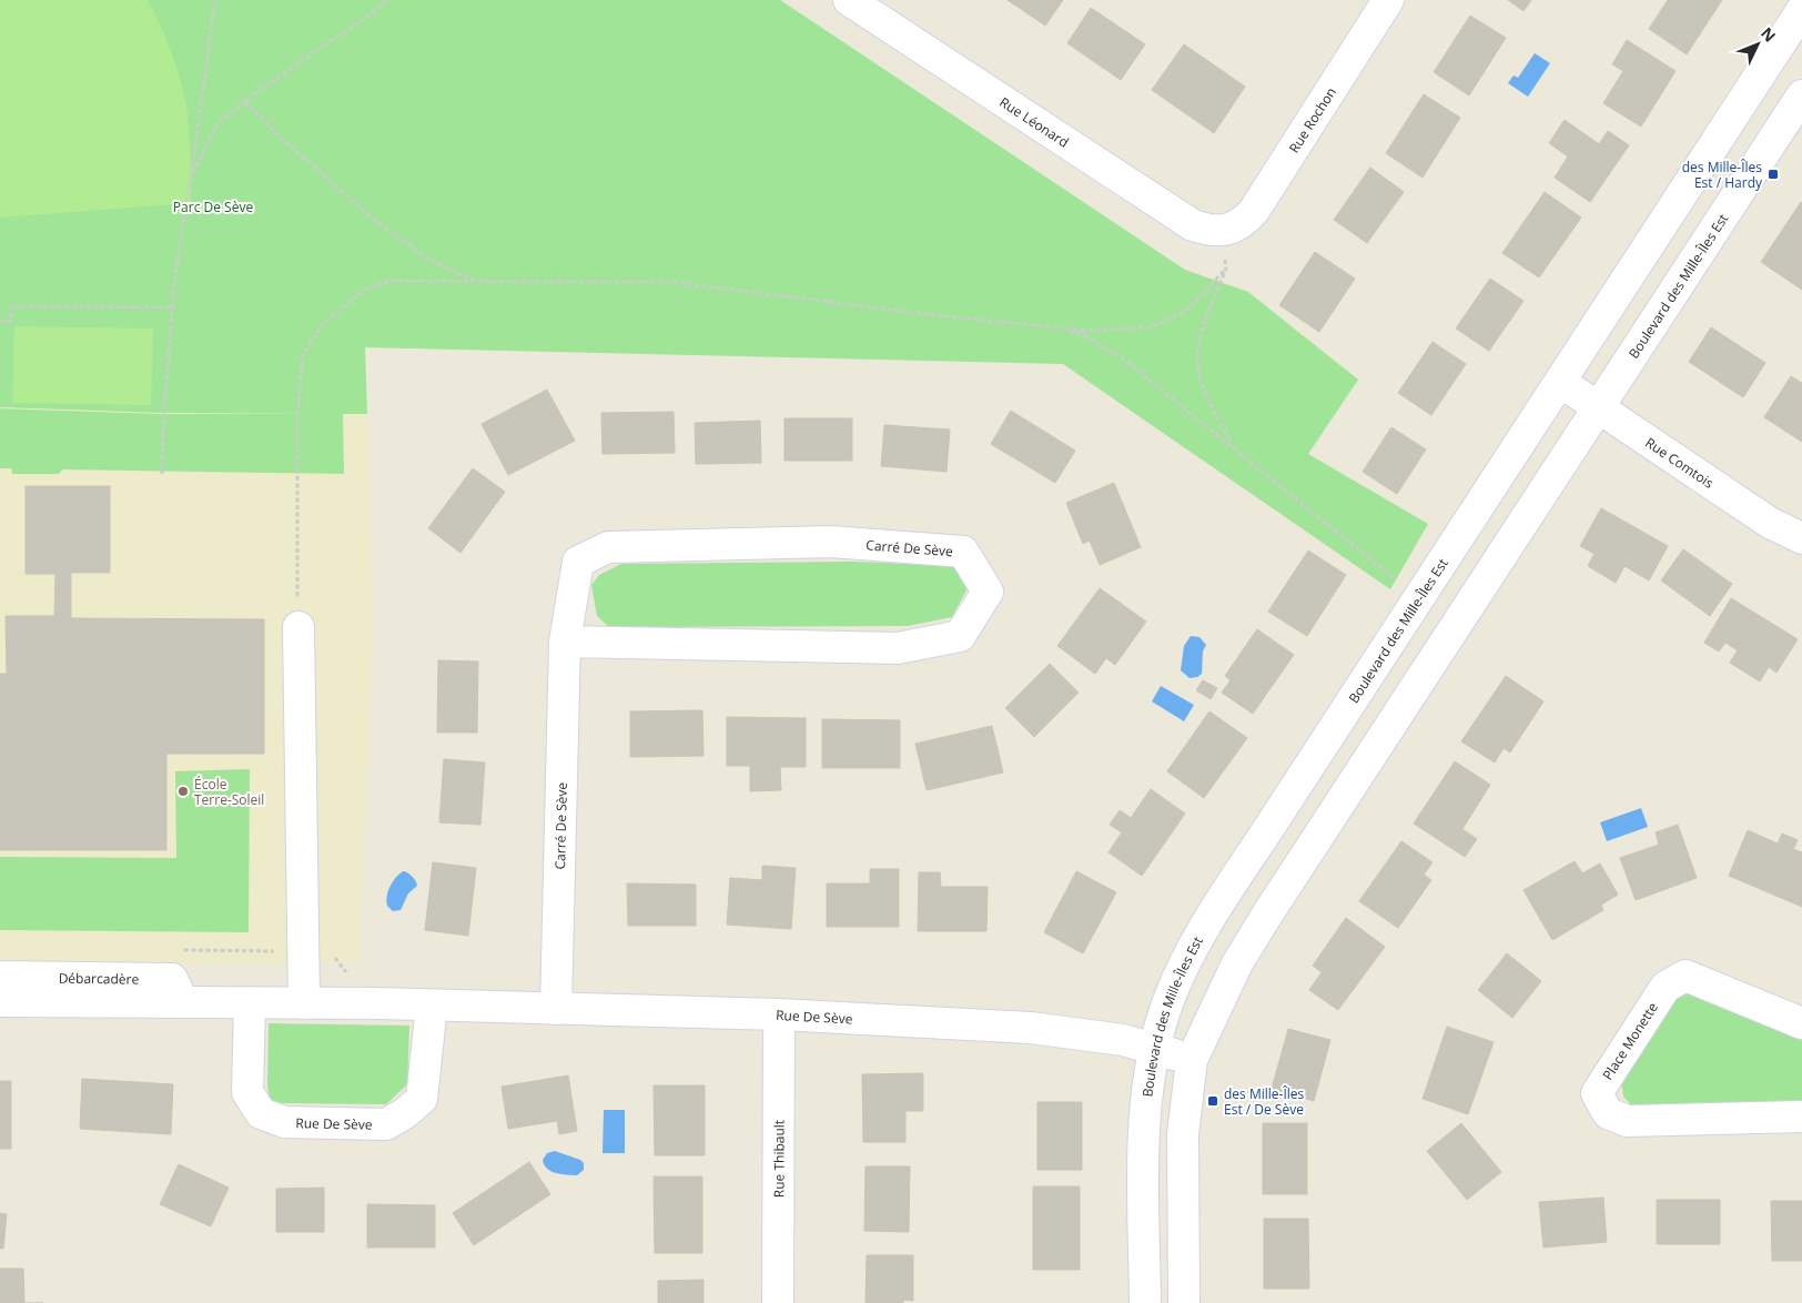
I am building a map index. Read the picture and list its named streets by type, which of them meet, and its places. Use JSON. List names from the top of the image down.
{
  "streets": {
    "street": [
      "Rue Rochon",
      "Rue Léonard",
      "Boulevard des Mille-Îles Est",
      "Rue Comtois",
      "Carré De Sève",
      "Débarcadère",
      "Rue De Sève",
      "Place Monette",
      "Rue Thibault"
    ]
  },
  "crossings": [
    ["Rue Rochon", "Rue Léonard"],
    ["Boulevard des Mille-Îles Est", "Rue Comtois"],
    ["Boulevard des Mille-Îles Est", "Rue De Sève"],
    ["Carré De Sève", "Rue De Sève"],
    ["Débarcadère", "Rue De Sève"],
    ["Rue De Sève", "Rue Thibault"]
  ],
  "parks": ["Parc De Sève"],
  "places": {
    "transit": ["des Mille-Îles Est / Hardy", "des Mille-Îles Est / De Sève"],
    "other": ["École Terre-Soleil"]
  },
  "north": "top right"
}
